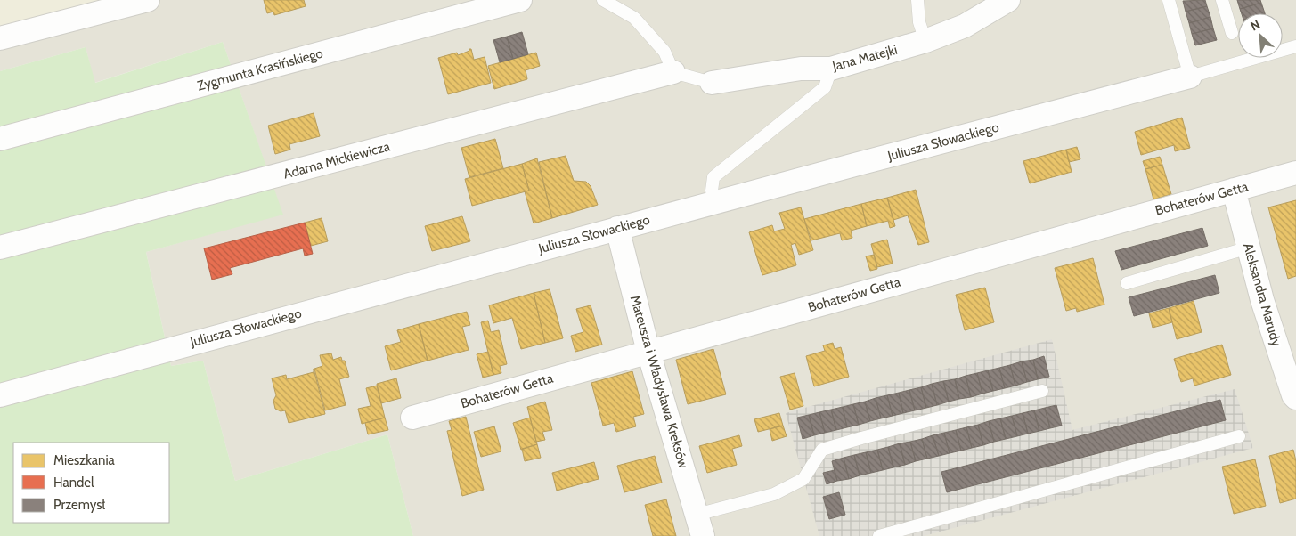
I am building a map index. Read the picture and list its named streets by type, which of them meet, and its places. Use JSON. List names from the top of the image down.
{
  "streets": {
    "street": [
      "Jana Matejki",
      "Zygmunta Krasińskiego",
      "Juliusza Słowackiego",
      "Adama Mickiewicza",
      "Bohaterów Getta",
      "Aleksandra Marudy",
      "Mateusza i Władysława Kreksów"
    ]
  },
  "crossings": [
    ["Juliusza Słowackiego", "Mateusza i Władysława Kreksów"],
    ["Bohaterów Getta", "Aleksandra Marudy"],
    ["Bohaterów Getta", "Mateusza i Władysława Kreksów"]
  ],
  "legend": ["Mieszkania", "Handel", "Przemysł"],
  "north": "top left"
}
